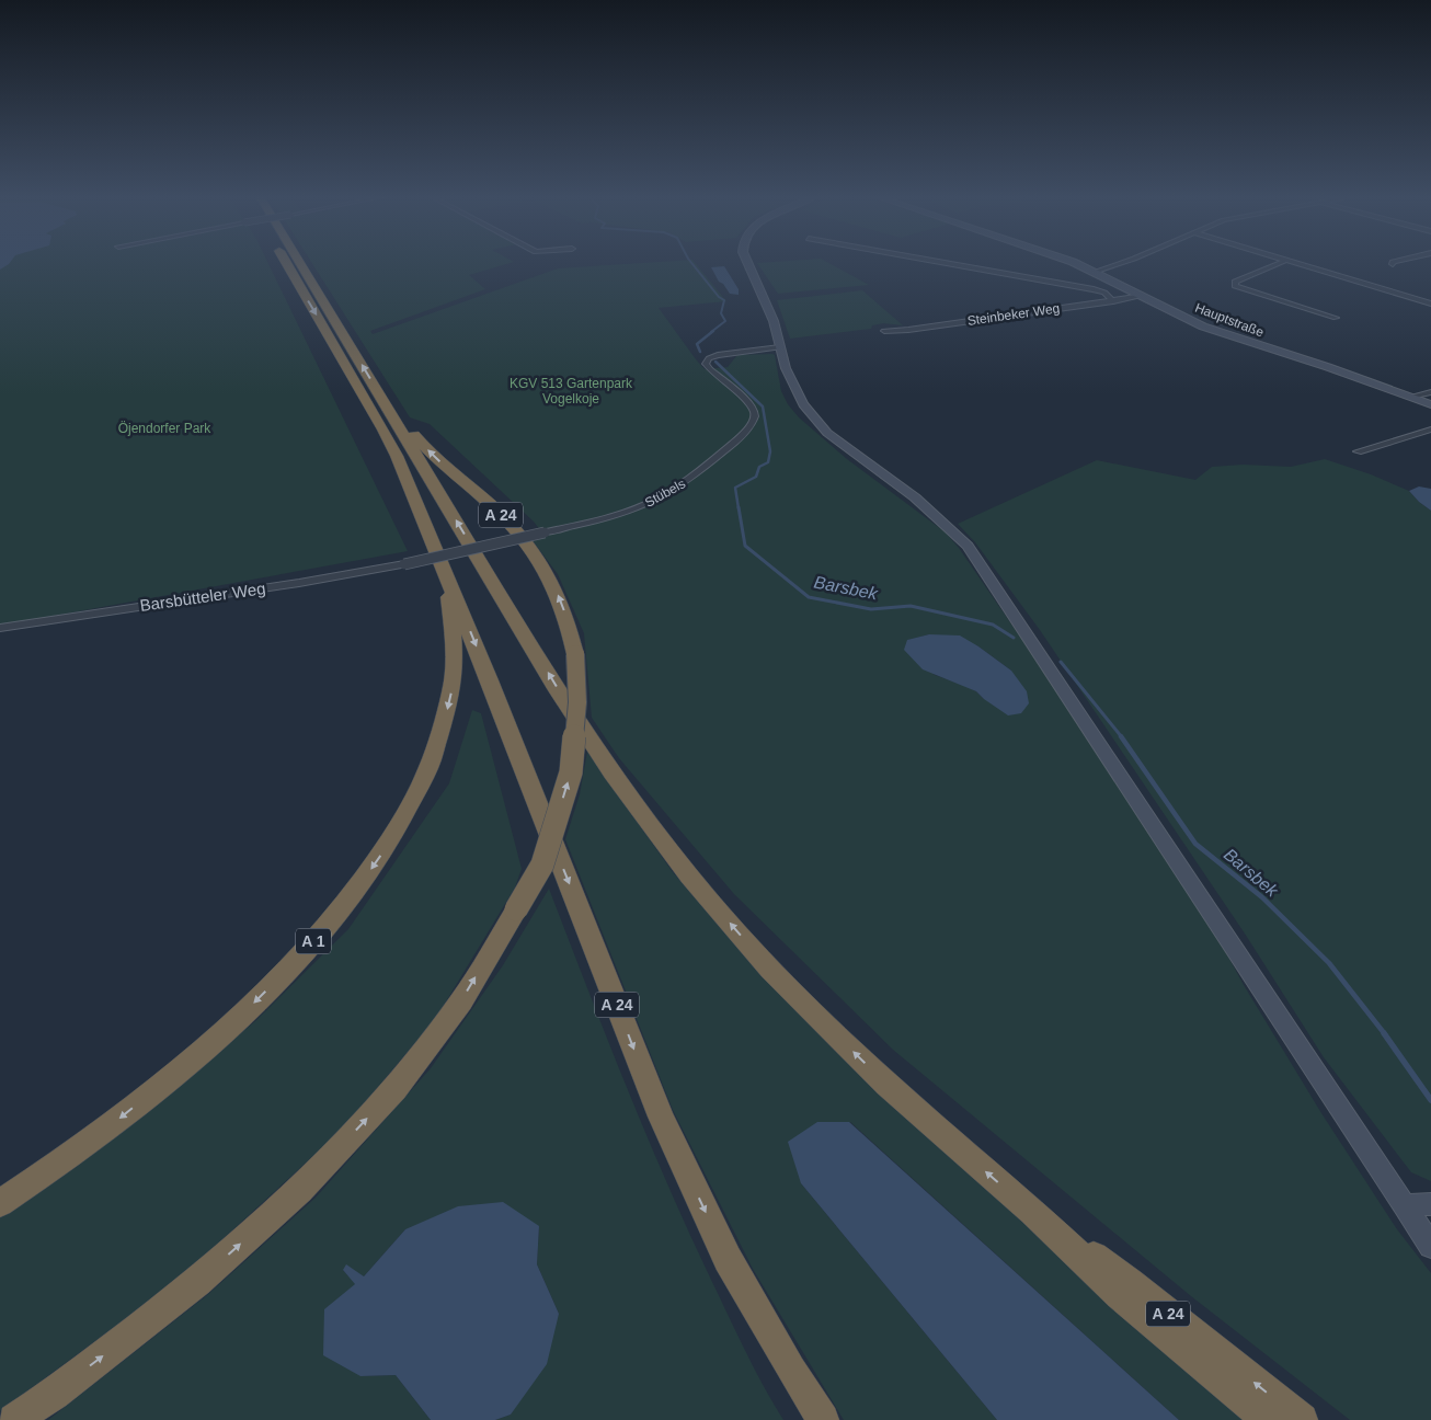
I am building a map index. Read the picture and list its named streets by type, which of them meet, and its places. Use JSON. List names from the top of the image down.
{
  "streets": {
    "highway": ["A 24", "A 1"],
    "main road": ["Hauptstraße"],
    "street": ["Steinbeker Weg", "Stübels", "Barsbütteler Weg"]
  },
  "crossings": [
    ["Steinbeker Weg", "Hauptstraße"],
    ["Stübels", "Barsbütteler Weg"],
    ["A 24", "A 1"]
  ],
  "water": ["Barsbek"],
  "parks": ["KGV 513 Gartenpark Vogelkoje", "Öjendorfer Park"]
}
